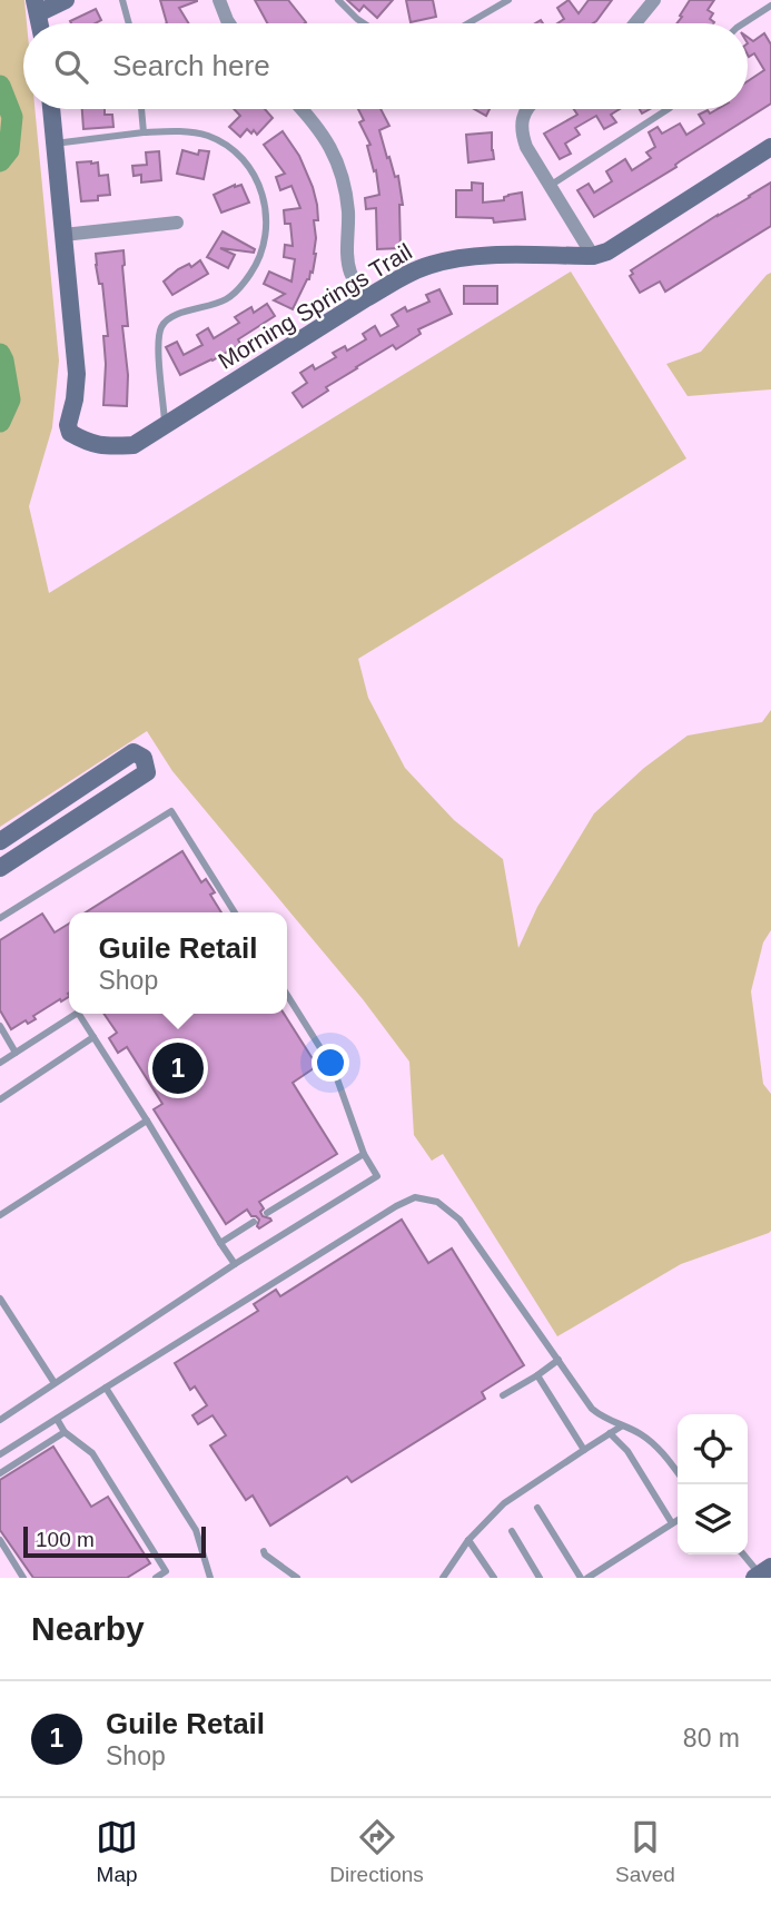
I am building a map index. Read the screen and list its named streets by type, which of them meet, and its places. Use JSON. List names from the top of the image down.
{
  "streets": {
    "street": ["Morning Springs Trail"]
  },
  "scale_bar": "100 m",
  "page": {
    "search": "Search here",
    "popup": ["Guile Retail", "Shop"],
    "pins": "1",
    "scale": "100 m",
    "heading": "Nearby",
    "list": [
      {
        "mark": "1",
        "name": "Guile Retail",
        "note": "Shop",
        "value": "80 m"
      }
    ],
    "nav": ["Map", "Directions", "Saved"]
  }
}
